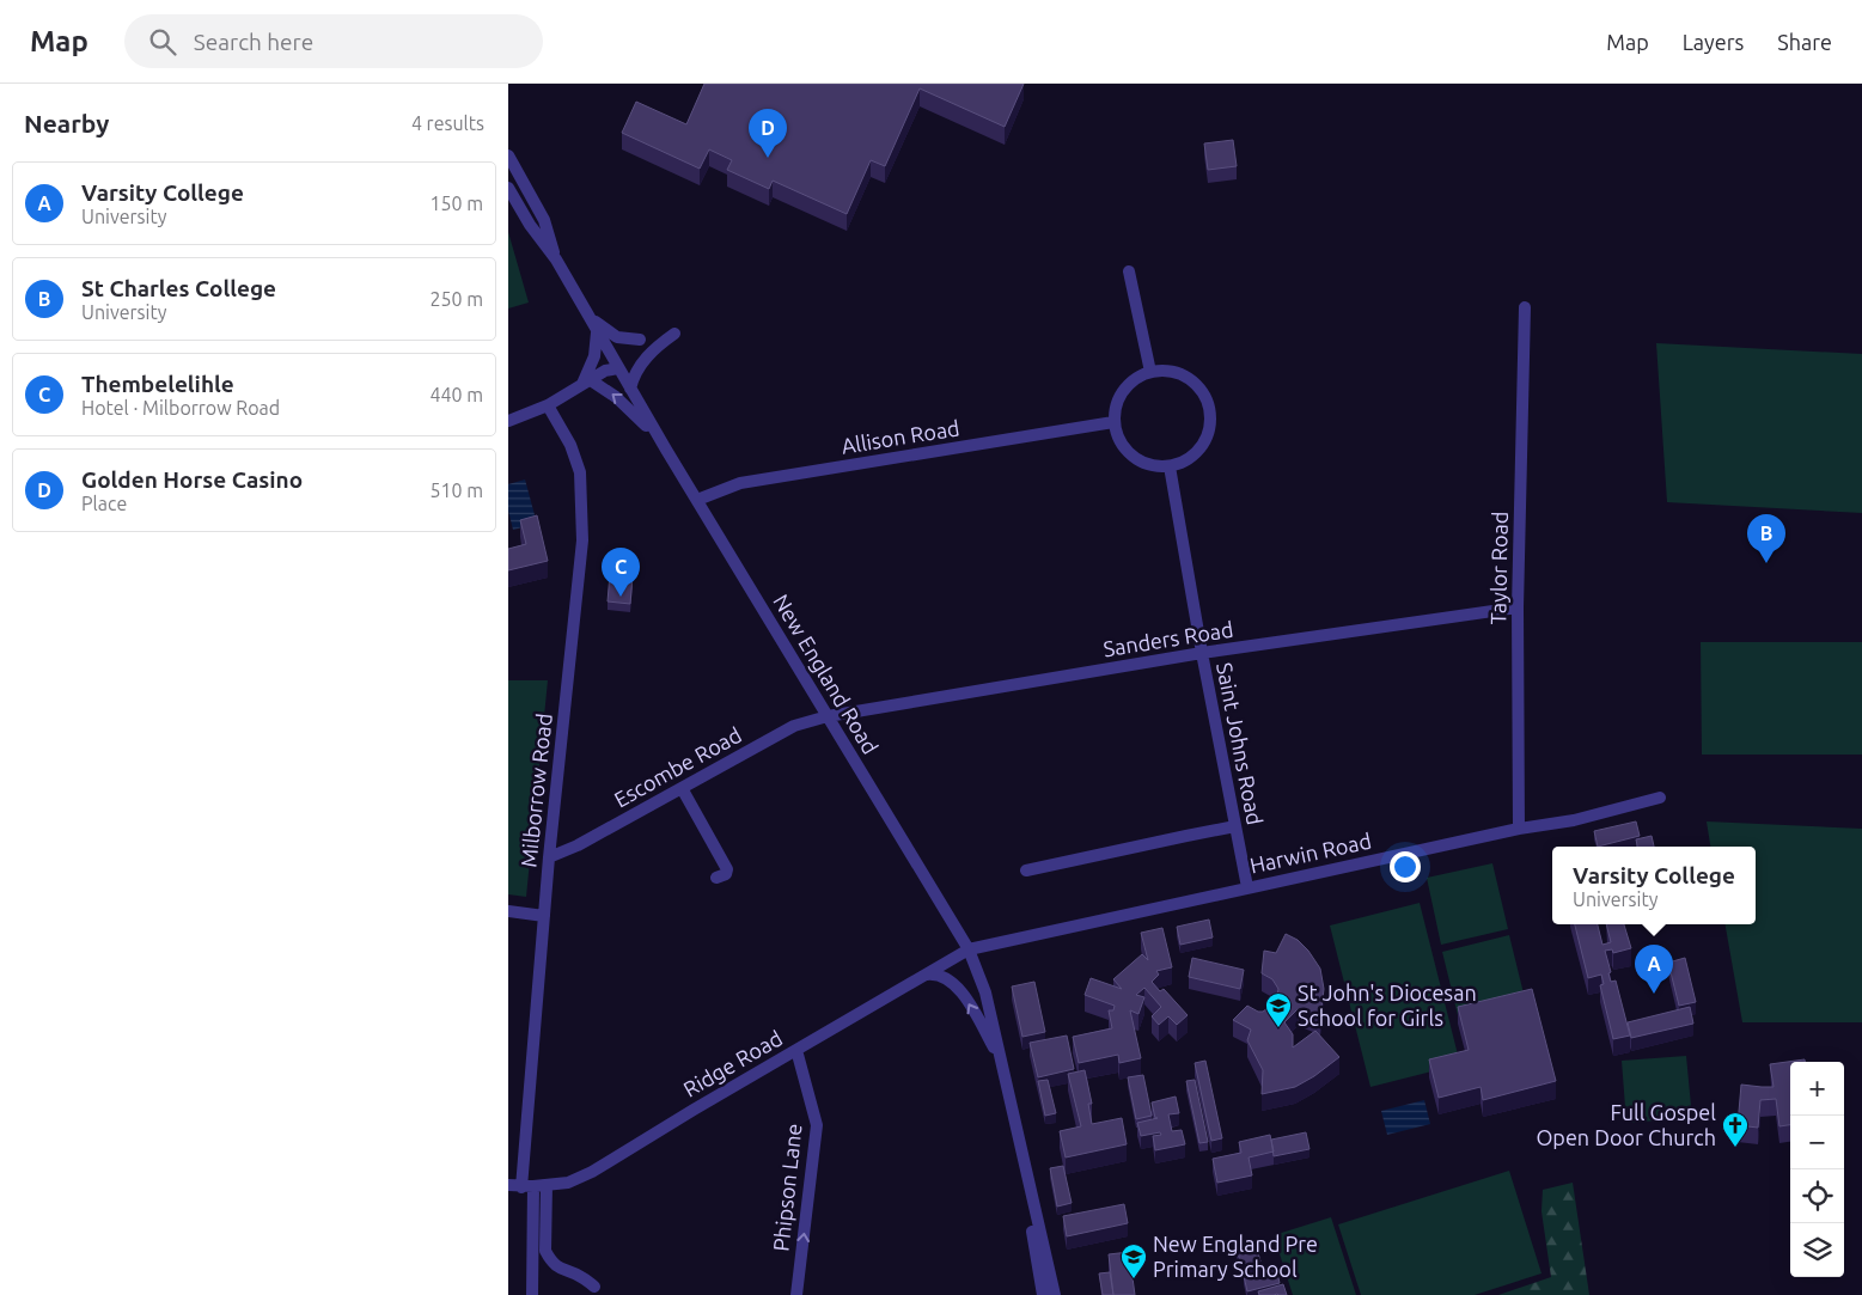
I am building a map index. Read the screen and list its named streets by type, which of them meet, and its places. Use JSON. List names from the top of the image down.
{
  "streets": {
    "street": [
      "Allison Road",
      "Taylor Road",
      "Sanders Road",
      "New England Road",
      "Saint Johns Road",
      "Escombe Road",
      "Milborrow Road",
      "Harwin Road",
      "Ridge Road",
      "Phipson Lane"
    ]
  },
  "crossings": [
    ["Allison Road", "New England Road"],
    ["Allison Road", "Saint Johns Road"],
    ["Taylor Road", "Sanders Road"],
    ["Taylor Road", "Harwin Road"],
    ["Sanders Road", "New England Road"],
    ["Sanders Road", "Saint Johns Road"],
    ["Sanders Road", "Escombe Road"],
    ["New England Road", "Escombe Road"],
    ["New England Road", "Harwin Road"],
    ["New England Road", "Ridge Road"],
    ["Saint Johns Road", "Harwin Road"],
    ["Escombe Road", "Milborrow Road"],
    ["Milborrow Road", "Ridge Road"],
    ["Harwin Road", "Ridge Road"],
    ["Ridge Road", "Phipson Lane"]
  ],
  "one_way": ["Phipson Lane"],
  "places": {
    "school or university": ["St John's Diocesan School for Girls", "New England Pre Primary School"],
    "church": ["Full Gospel Open Door Church"]
  },
  "page": {
    "header": "Map",
    "search": "Search here",
    "nav": ["Map", "Layers", "Share"],
    "heading": ["Nearby", "4 results"],
    "pins": [
      "D",
      "B",
      "C",
      "A"
    ],
    "list": [
      {
        "mark": "A",
        "name": "Varsity College",
        "note": "University",
        "value": "150 m"
      },
      {
        "mark": "B",
        "name": "St Charles College",
        "note": "University",
        "value": "250 m"
      },
      {
        "mark": "C",
        "name": "Thembelelihle",
        "note": "Hotel · Milborrow Road",
        "value": "440 m"
      },
      {
        "mark": "D",
        "name": "Golden Horse Casino",
        "note": "Place",
        "value": "510 m"
      }
    ],
    "popup": ["Varsity College", "University"],
    "map_buttons": ["+", "−"]
  }
}
